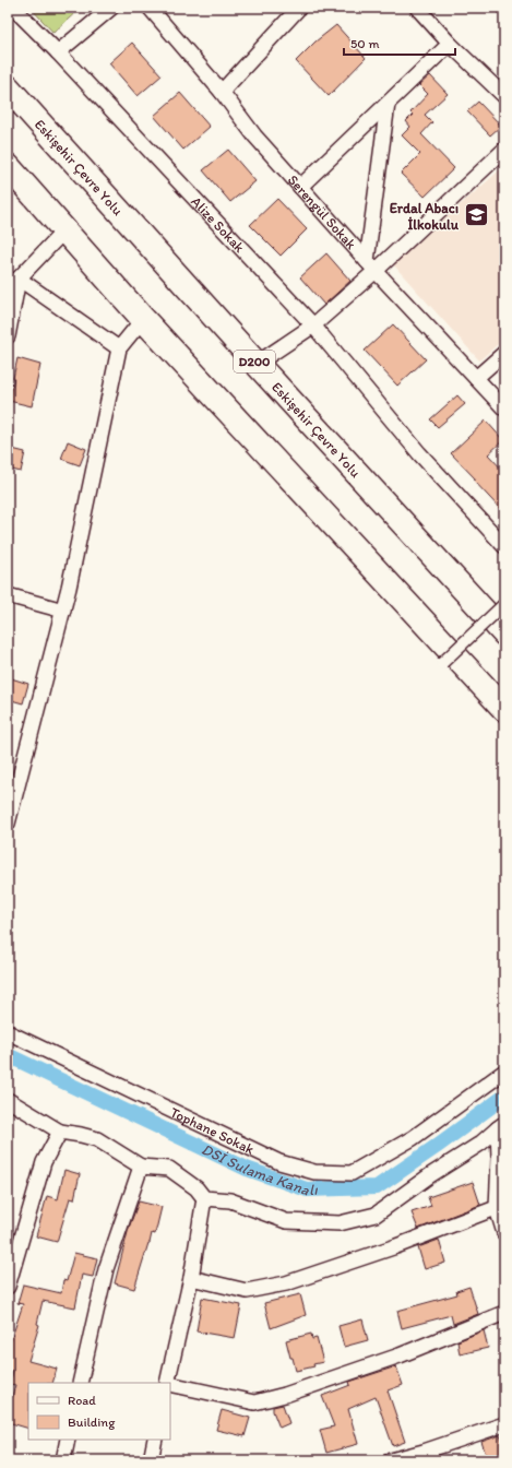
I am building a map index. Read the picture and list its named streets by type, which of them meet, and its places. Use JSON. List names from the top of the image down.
{
  "streets": {
    "highway": ["Eskişehir Çevre Yolu", "D200"],
    "street": ["Serengül Sokak", "Alize Sokak", "Tophane Sokak"]
  },
  "water": ["DSİ Sulama Kanalı"],
  "places": {
    "school or university": ["Erdal Abacı İlkokulu"]
  },
  "legend": ["Road", "Building"],
  "scale_bar": "50 m"
}
